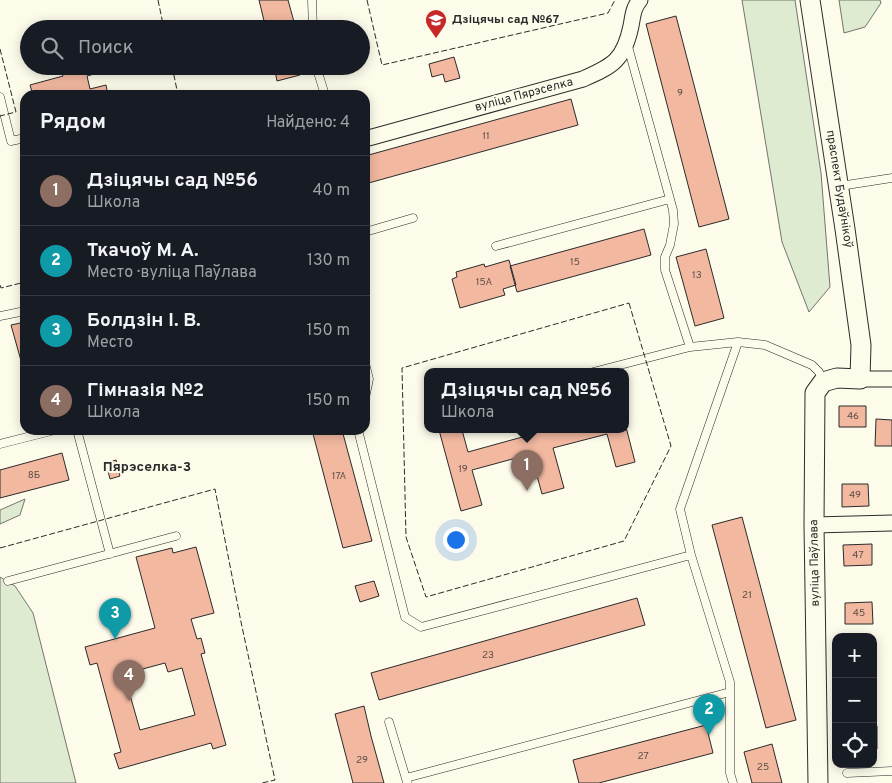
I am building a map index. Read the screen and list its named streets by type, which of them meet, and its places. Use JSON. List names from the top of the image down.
{
  "streets": {
    "street": ["вуліца Пярэселка", "праспект Будаўнікоў", "вуліца Паўлава"]
  },
  "districts": ["Пярэселка-3"],
  "places": {
    "school or university": ["Дзіцячы сад №67"]
  },
  "house_numbers": [
    "9",
    "11",
    "15",
    "13",
    "15А",
    "46",
    "19",
    "8Б",
    "17А",
    "49",
    "47",
    "21",
    "45",
    "23",
    "27",
    "29",
    "25"
  ],
  "page": {
    "search": "Поиск",
    "heading": ["Рядом", "Найдено: 4"],
    "list": [
      {
        "mark": "1",
        "name": "Дзіцячы сад №56",
        "note": "Школа",
        "value": "40 m"
      },
      {
        "mark": "2",
        "name": "Ткачоў М. А.",
        "note": "Место · вуліца Паўлава",
        "value": "130 m"
      },
      {
        "mark": "3",
        "name": "Болдзін І. В.",
        "note": "Место",
        "value": "150 m"
      },
      {
        "mark": "4",
        "name": "Гімназія №2",
        "note": "Школа",
        "value": "150 m"
      }
    ],
    "popup": ["Дзіцячы сад №56", "Школа"],
    "pins": [
      "1",
      "3",
      "4",
      "2"
    ],
    "map_buttons": ["+", "−"]
  }
}
